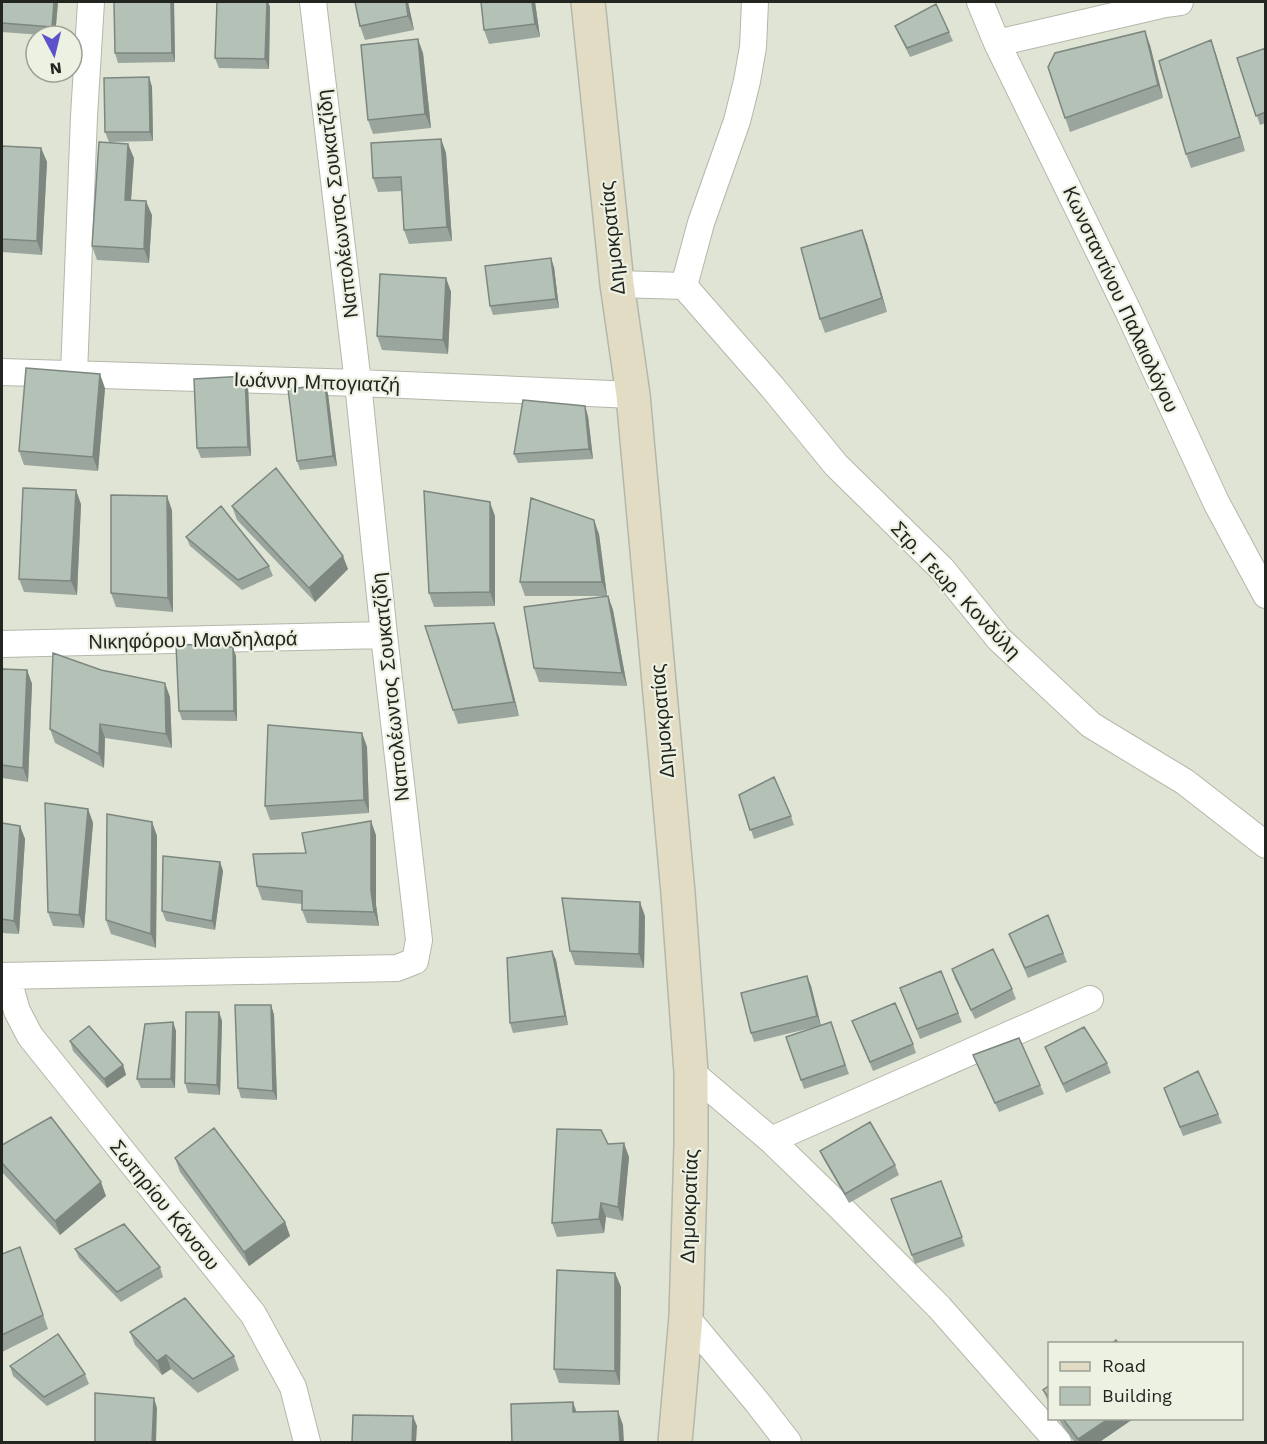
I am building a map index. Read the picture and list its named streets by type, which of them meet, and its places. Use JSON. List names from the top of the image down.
{
  "streets": {
    "street": [
      "Ναπολέωντος Σουκατζίδη",
      "Δημοκρατίας",
      "Κωνσταντίνου Παλαιολόγου",
      "Ιωάννη Μπογιατζή",
      "Στρ. Γεωρ. Κονδύλη",
      "Νικηφόρου Μανδηλαρά",
      "Σωτηρίου Κάνσου"
    ]
  },
  "crossings": [
    ["Ναπολέωντος Σουκατζίδη", "Ιωάννη Μπογιατζή"],
    ["Ναπολέωντος Σουκατζίδη", "Νικηφόρου Μανδηλαρά"],
    ["Ναπολέωντος Σουκατζίδη", "Σωτηρίου Κάνσου"],
    ["Δημοκρατίας", "Ιωάννη Μπογιατζή"]
  ],
  "legend": ["Road", "Building"],
  "north": "bottom"
}
